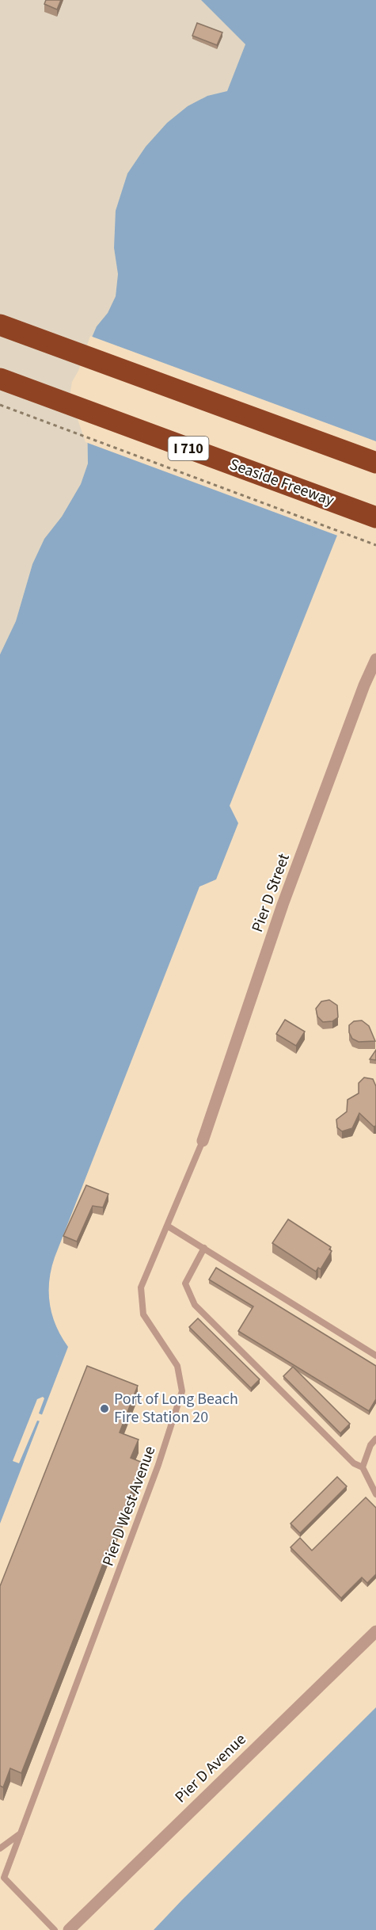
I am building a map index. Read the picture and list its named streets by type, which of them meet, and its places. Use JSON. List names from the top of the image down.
{
  "streets": {
    "highway": ["I 710", "Seaside Freeway"],
    "street": ["Pier D Street", "Pier D Avenue"],
    "lane": ["Pier D West Avenue"]
  },
  "crossings": [
    ["Pier D Street", "Pier D West Avenue"]
  ],
  "places": ["Port of Long Beach Fire Station 20"]
}
